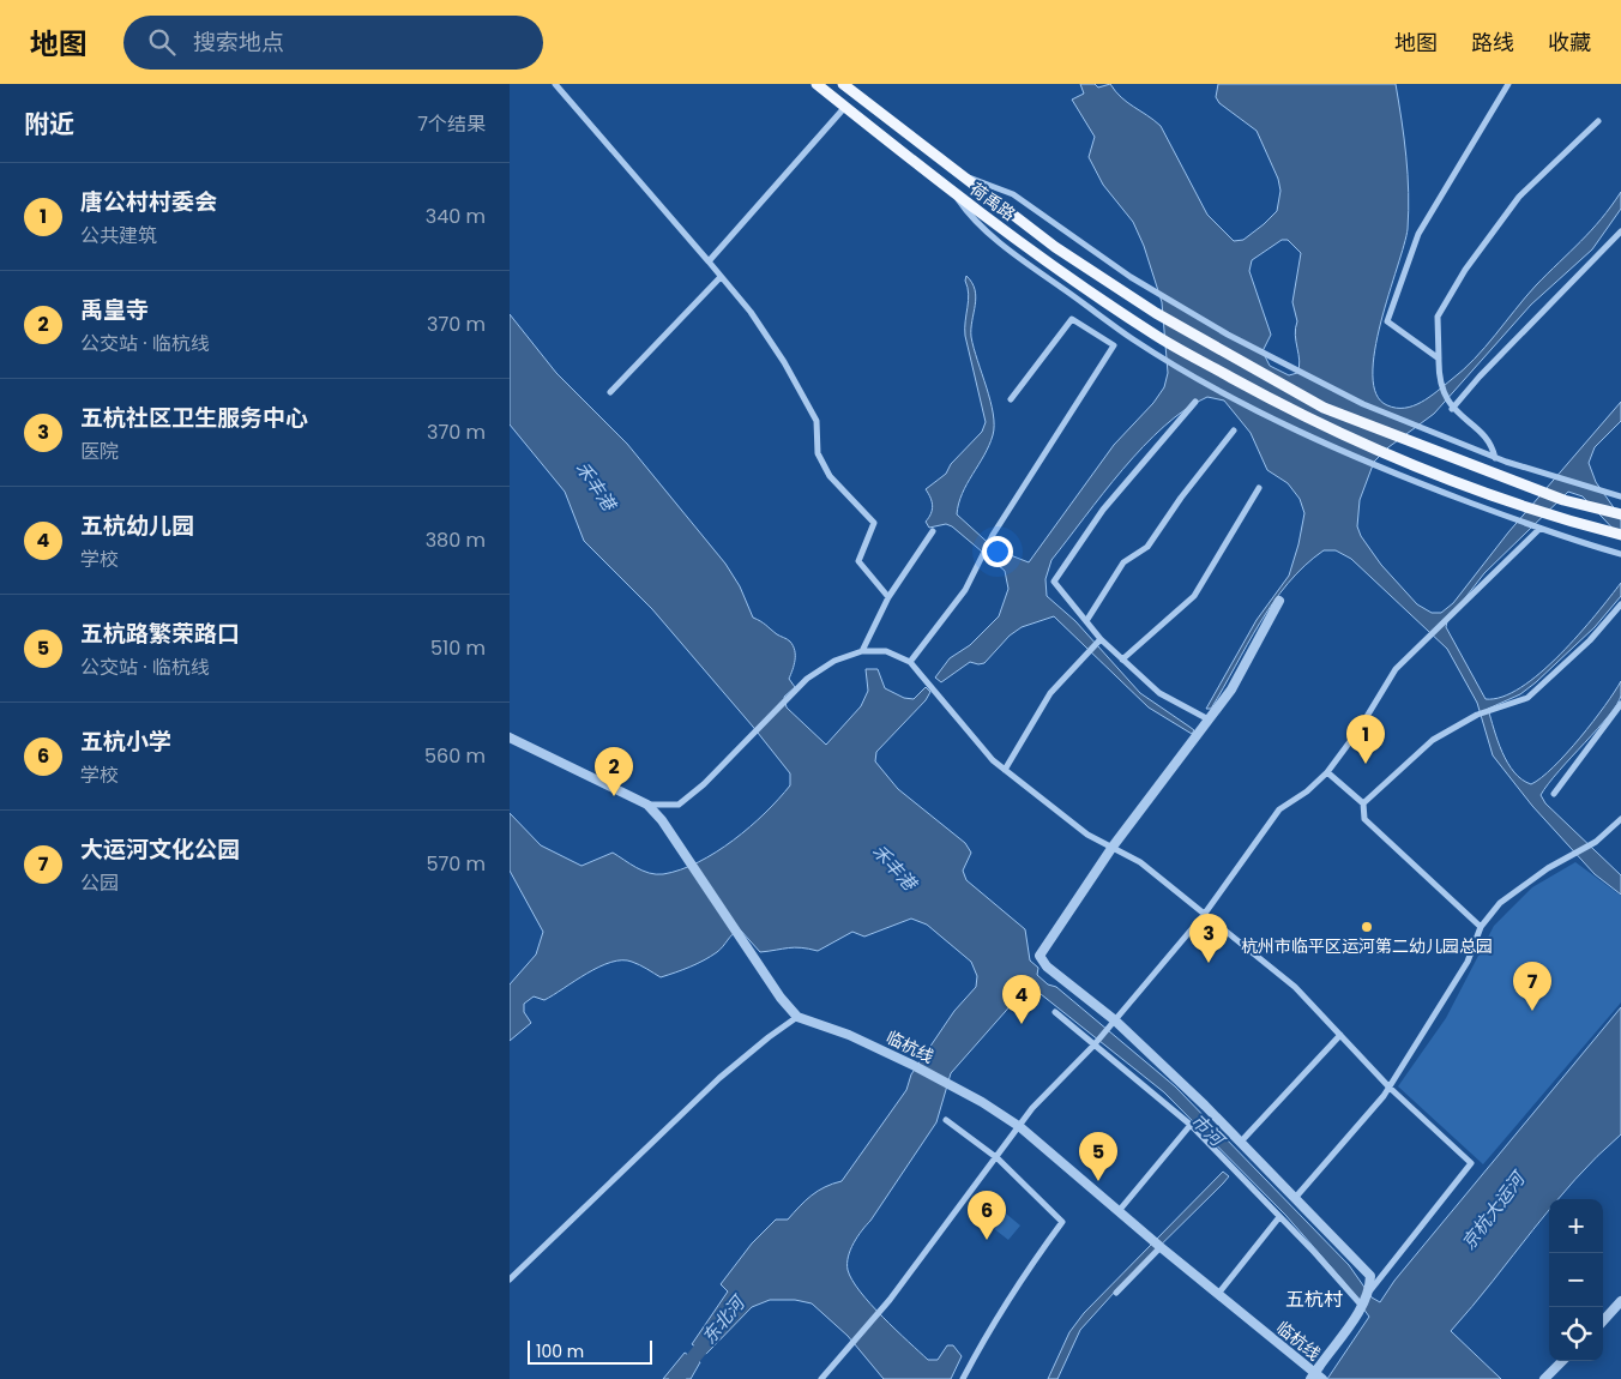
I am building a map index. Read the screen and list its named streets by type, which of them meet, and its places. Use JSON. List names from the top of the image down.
{
  "streets": {
    "main road": ["荷禹路"],
    "street": ["临杭线"]
  },
  "districts": ["五杭村"],
  "water": [
    "禾丰港",
    "市河",
    "京杭大运河",
    "东北河"
  ],
  "places": ["杭州市临平区运河第二幼儿园总园"],
  "scale_bar": "100 m",
  "page": {
    "header": "地图",
    "search": "搜索地点",
    "nav": ["地图", "路线", "收藏"],
    "heading": ["附近", "7个结果"],
    "list": [
      {
        "mark": "1",
        "name": "唐公村村委会",
        "note": "公共建筑",
        "value": "340 m"
      },
      {
        "mark": "2",
        "name": "禹皇寺",
        "note": "公交站 · 临杭线",
        "value": "370 m"
      },
      {
        "mark": "3",
        "name": "五杭社区卫生服务中心",
        "note": "医院",
        "value": "370 m"
      },
      {
        "mark": "4",
        "name": "五杭幼儿园",
        "note": "学校",
        "value": "380 m"
      },
      {
        "mark": "5",
        "name": "五杭路繁荣路口",
        "note": "公交站 · 临杭线",
        "value": "510 m"
      },
      {
        "mark": "6",
        "name": "五杭小学",
        "note": "学校",
        "value": "560 m"
      },
      {
        "mark": "7",
        "name": "大运河文化公园",
        "note": "公园",
        "value": "570 m"
      }
    ],
    "pins": [
      "1",
      "2",
      "3",
      "7",
      "4",
      "5",
      "6"
    ],
    "map_buttons": ["+", "−"],
    "scale": "100 m"
  }
}
